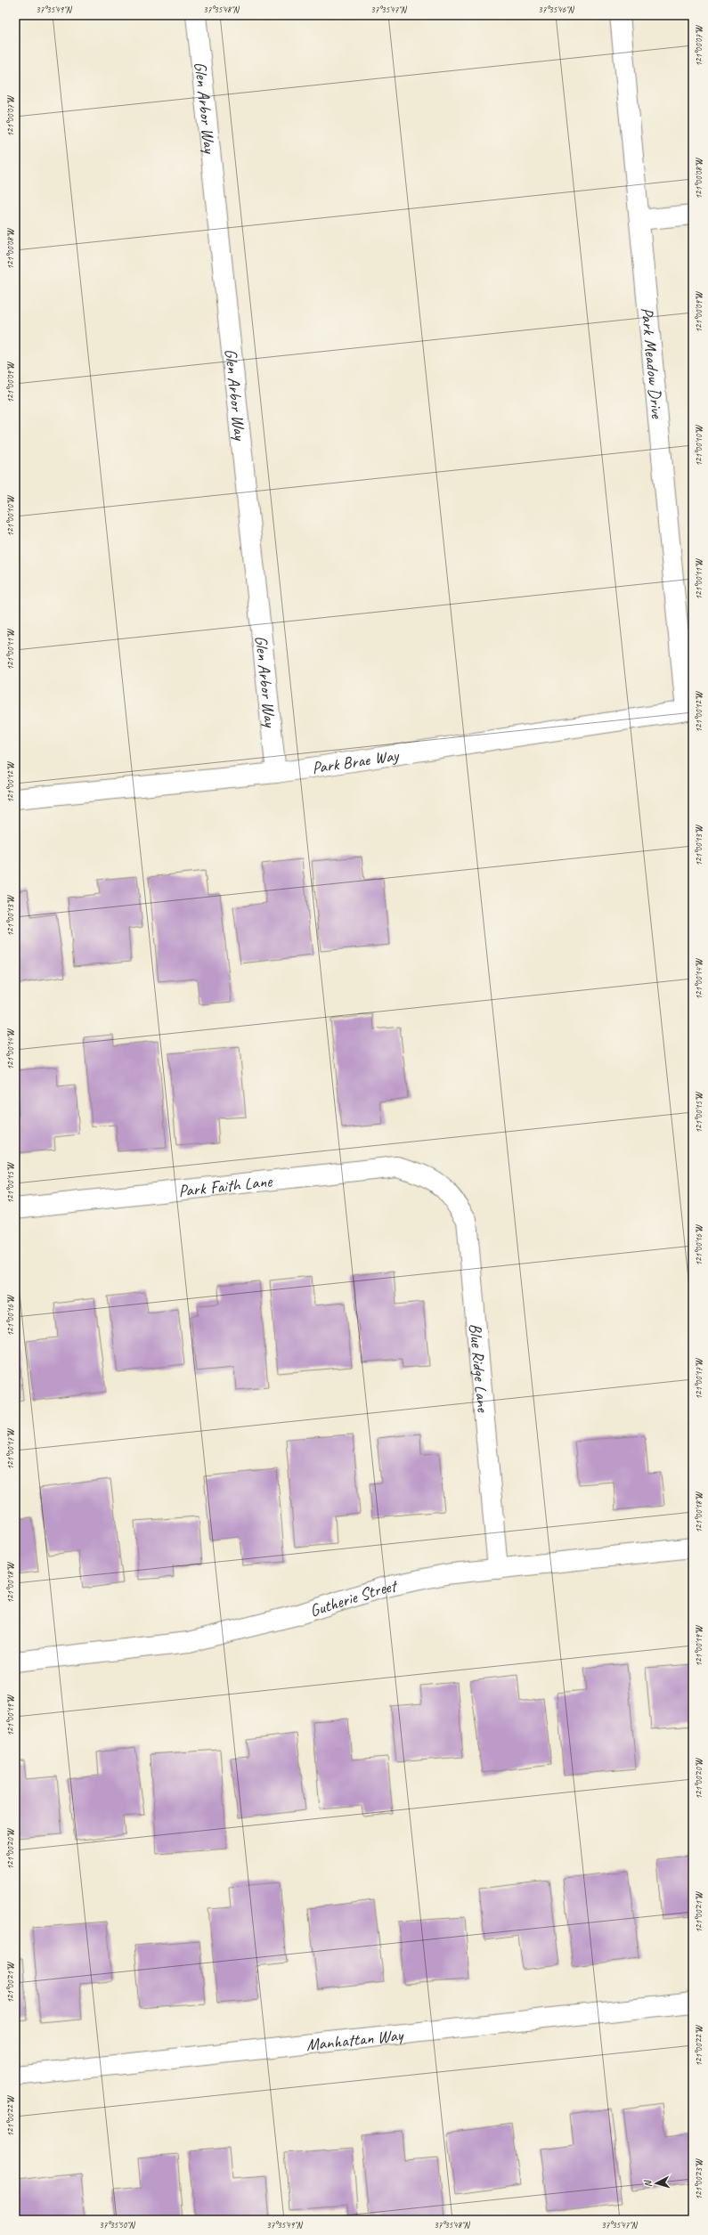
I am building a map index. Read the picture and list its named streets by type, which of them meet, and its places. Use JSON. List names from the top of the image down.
{
  "streets": {
    "street": [
      "Glen Arbor Way",
      "Park Meadow Drive",
      "Park Brae Way",
      "Park Faith Lane",
      "Blue Ridge Lane",
      "Gutherie Street",
      "Manhattan Way"
    ]
  },
  "crossings": [
    ["Glen Arbor Way", "Park Brae Way"],
    ["Park Meadow Drive", "Park Brae Way"],
    ["Park Faith Lane", "Blue Ridge Lane"],
    ["Blue Ridge Lane", "Gutherie Street"]
  ],
  "north": "left",
  "coordinates": [
    "37°35'49\"N",
    "37°35'48\"N",
    "37°35'47\"N",
    "37°35'46\"N",
    "121°00'07\"W",
    "121°00'08\"W",
    "121°00'09\"W",
    "121°00'10\"W",
    "121°00'11\"W",
    "121°00'12\"W",
    "121°00'13\"W",
    "121°00'14\"W",
    "121°00'15\"W",
    "121°00'16\"W",
    "121°00'17\"W",
    "121°00'18\"W",
    "121°00'19\"W",
    "121°00'20\"W",
    "121°00'21\"W",
    "121°00'22\"W",
    "121°00'23\"W",
    "37°35'50\"N"
  ]
}
